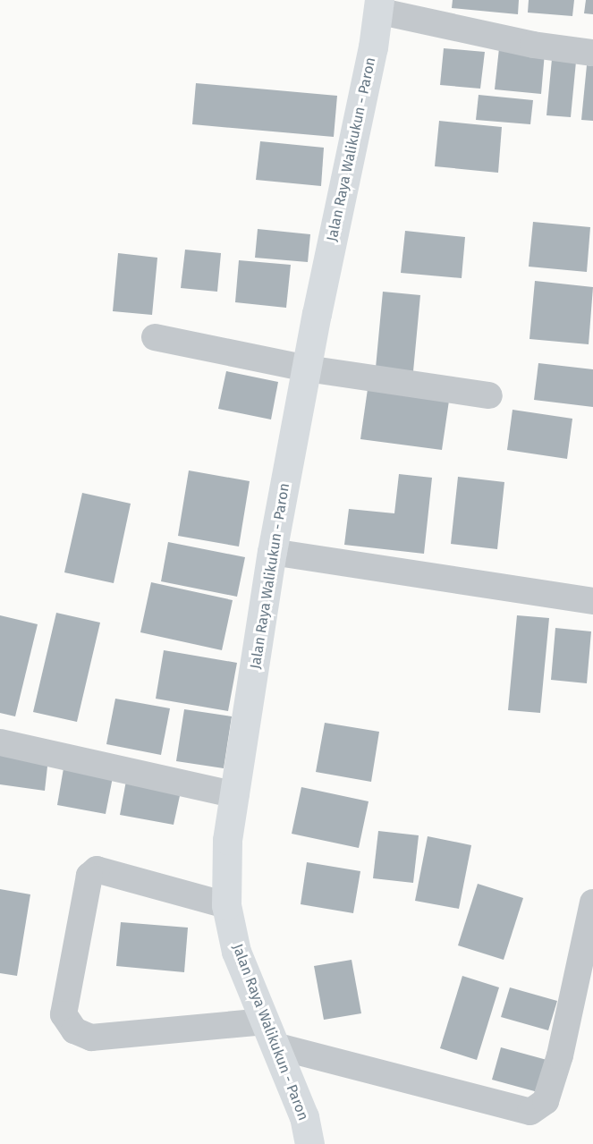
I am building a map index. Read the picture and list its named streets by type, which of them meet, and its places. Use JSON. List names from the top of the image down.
{
  "streets": {
    "main road": ["Jalan Raya Walikukun - Paron"]
  }
}
